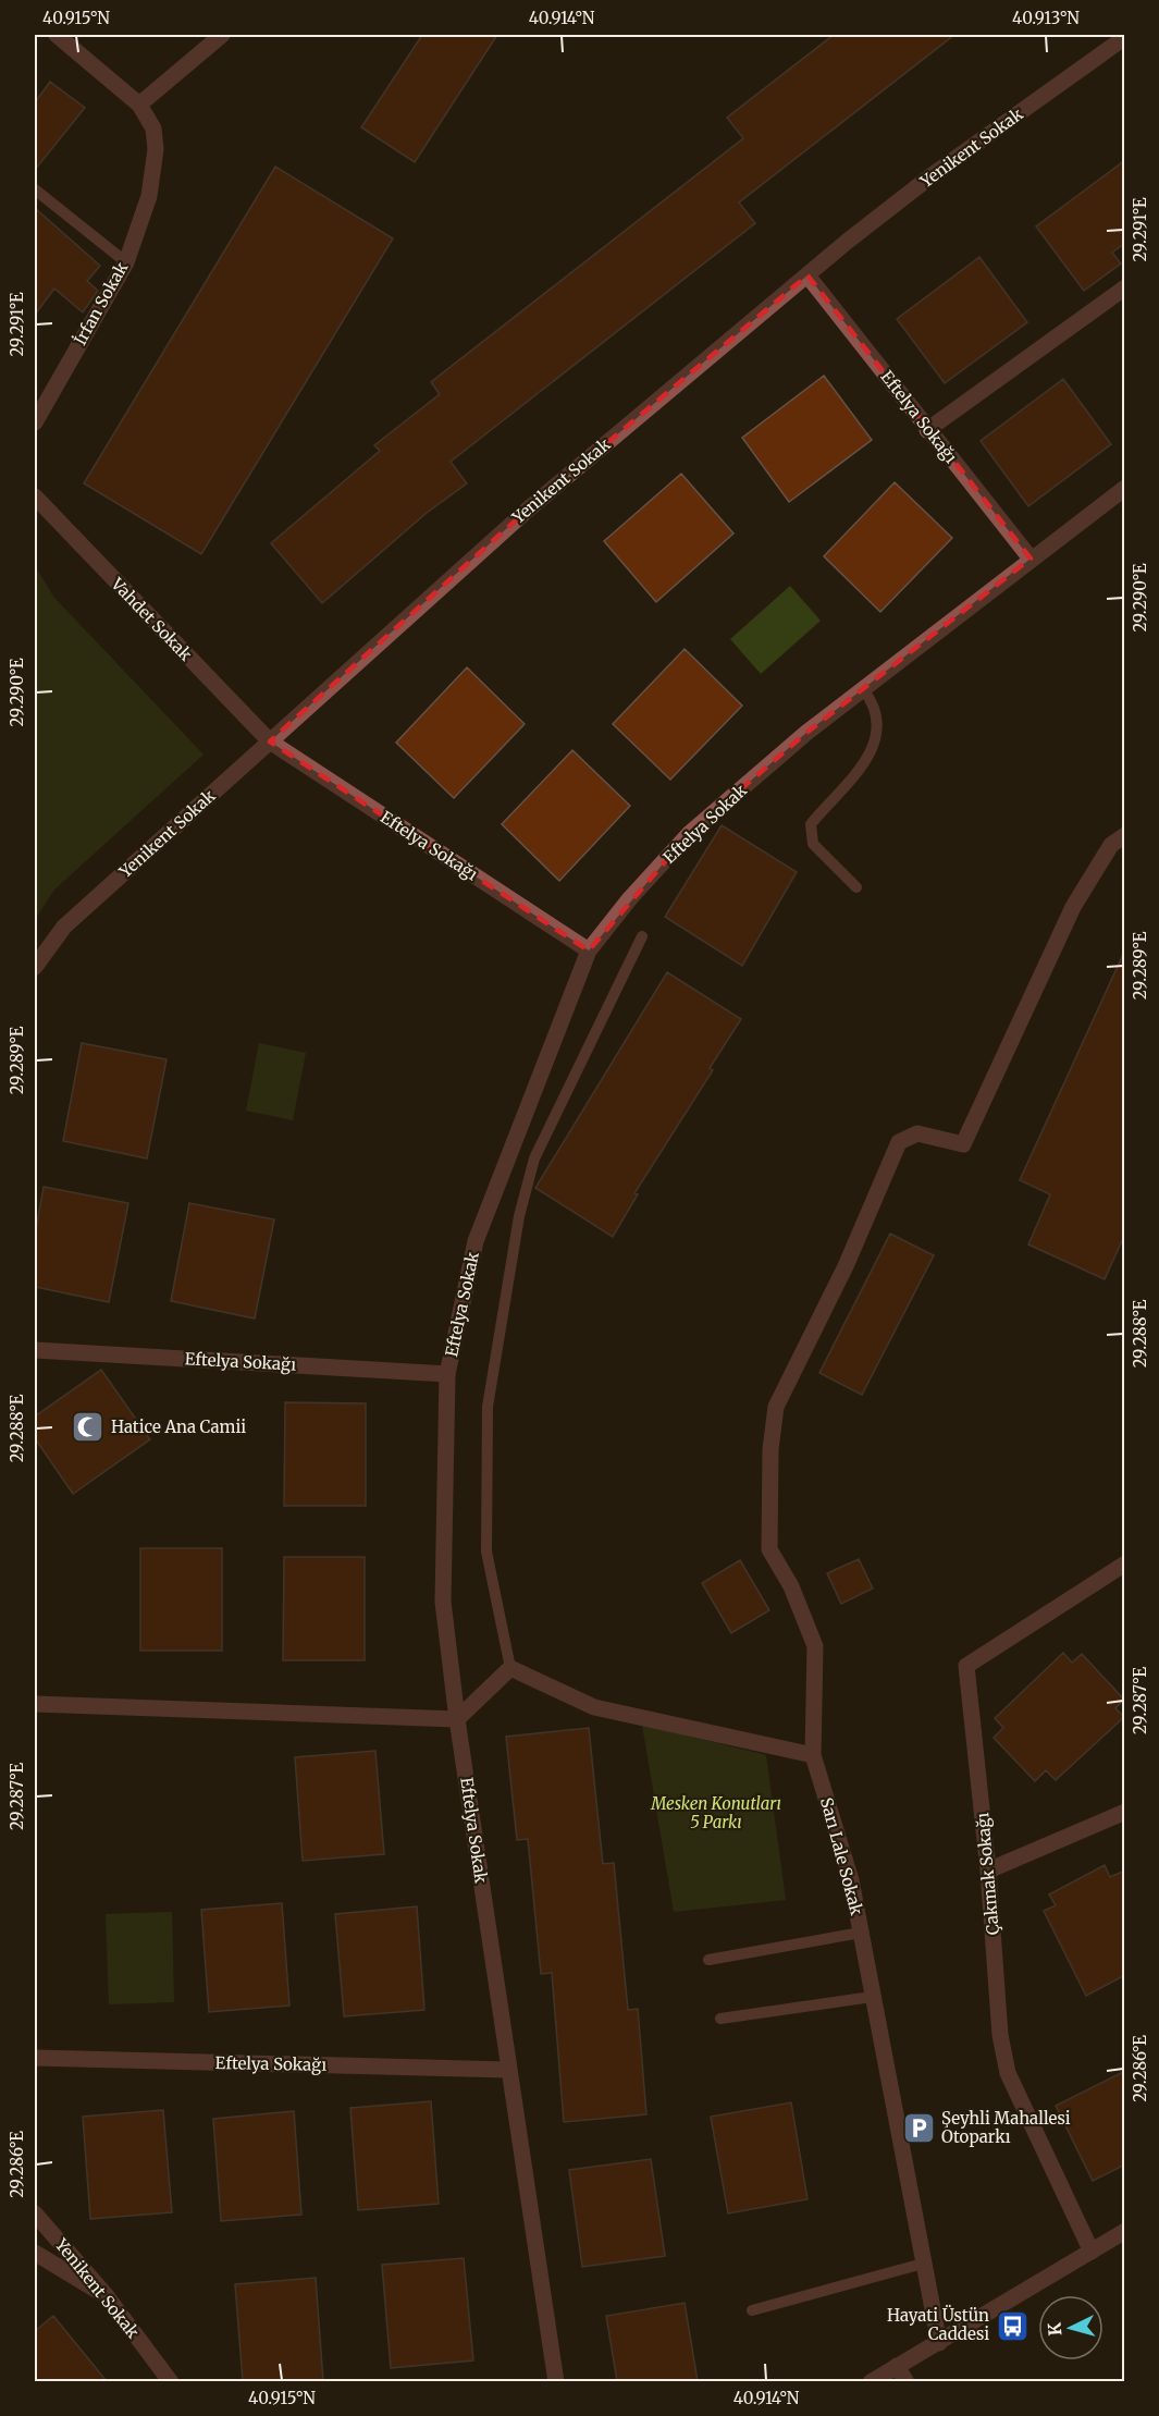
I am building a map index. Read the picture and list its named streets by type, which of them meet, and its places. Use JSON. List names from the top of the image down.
{
  "streets": {
    "street": [
      "Yenikent Sokak",
      "İrfan Sokak",
      "Eftelya Sokağı",
      "Vahdet Sokak",
      "Eftelya Sokak",
      "Sarı Lale Sokak",
      "Çakmak Sokağı"
    ]
  },
  "crossings": [
    ["Yenikent Sokak", "Eftelya Sokağı"],
    ["Yenikent Sokak", "Vahdet Sokak"],
    ["Eftelya Sokağı", "Vahdet Sokak"],
    ["Eftelya Sokağı", "Eftelya Sokak"]
  ],
  "parks": ["Mesken Konutları 5 Parkı"],
  "places": {
    "mosque": ["Hatice Ana Camii"],
    "parking": ["Şeyhli Mahallesi Otoparkı"],
    "bus stop": ["Hayati Üstün Caddesi"]
  },
  "north": "left",
  "coordinates": [
    "40.915°N",
    "40.914°N",
    "40.913°N",
    "29.291°E",
    "29.290°E",
    "29.289°E",
    "29.288°E",
    "29.287°E",
    "29.286°E"
  ]
}
